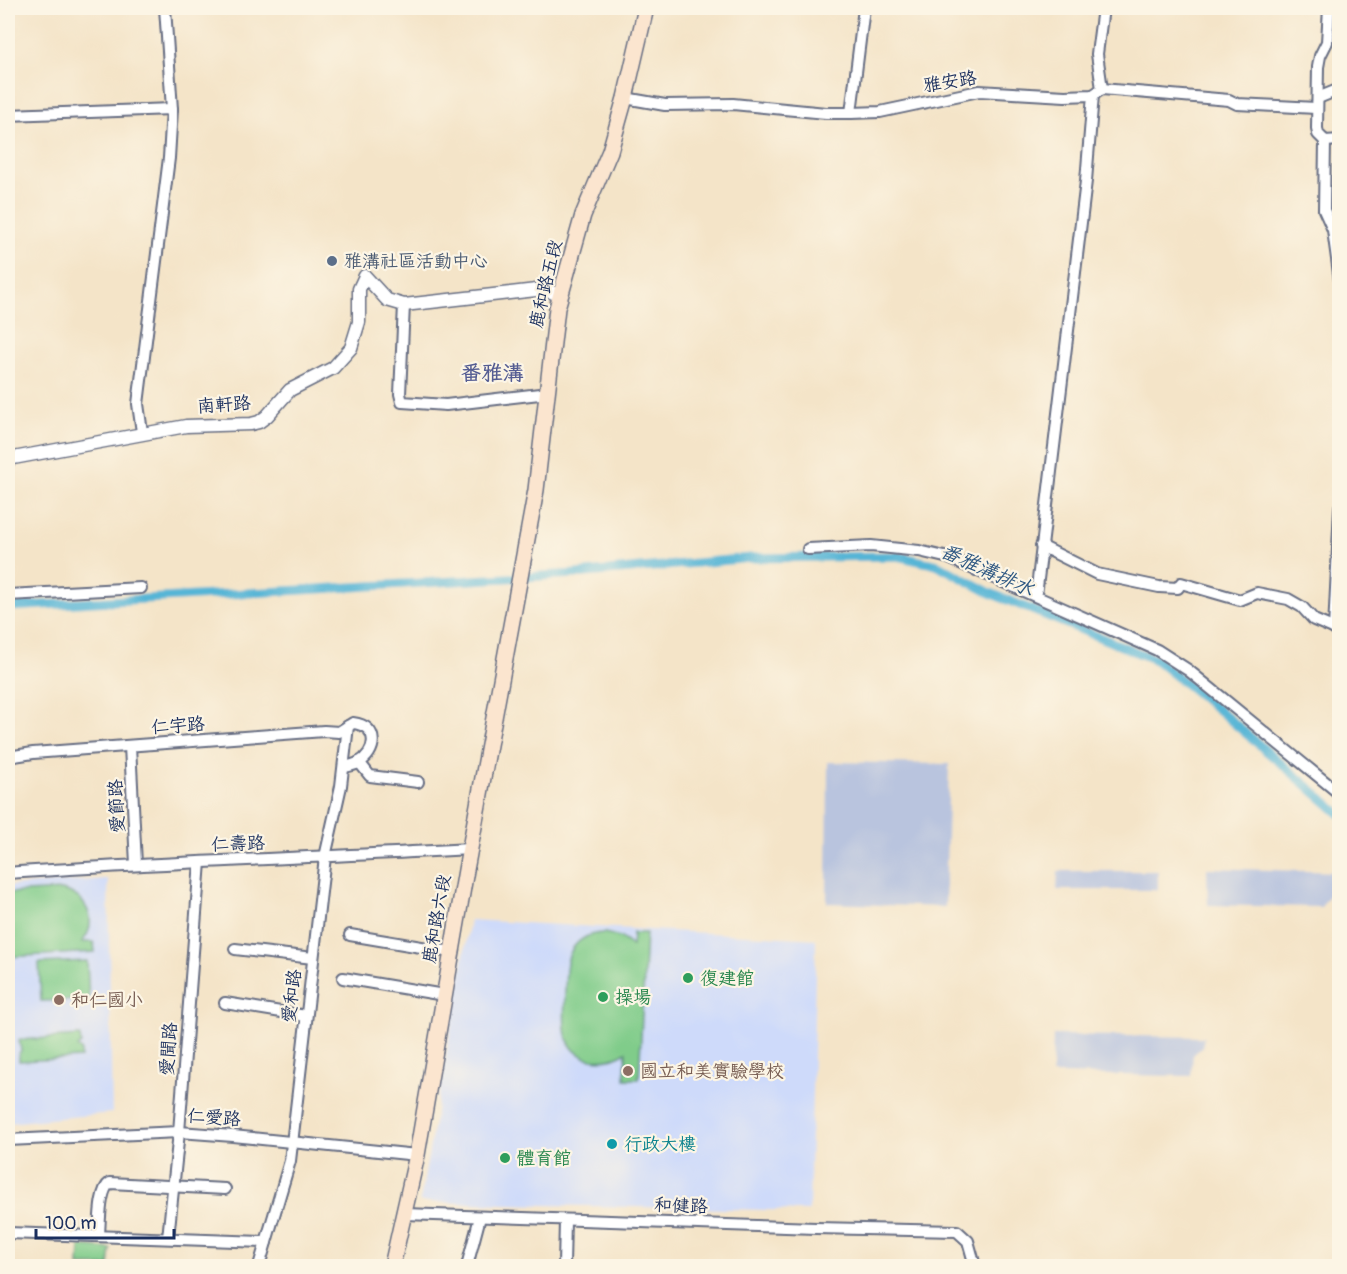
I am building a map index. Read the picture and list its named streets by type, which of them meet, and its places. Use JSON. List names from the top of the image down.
{
  "streets": {
    "main road": ["鹿和路五段", "鹿和路六段"],
    "street": [
      "雅安路",
      "南軒路",
      "仁宇路",
      "愛節路",
      "仁壽路",
      "愛和路",
      "愛聞路",
      "仁愛路",
      "和健路"
    ]
  },
  "crossings": [
    ["雅安路", "鹿和路五段"],
    ["鹿和路五段", "鹿和路六段"],
    ["仁宇路", "愛節路"],
    ["仁宇路", "愛和路"],
    ["愛節路", "仁壽路"],
    ["仁壽路", "鹿和路六段"],
    ["仁壽路", "愛和路"],
    ["仁壽路", "愛聞路"],
    ["鹿和路六段", "仁愛路"],
    ["鹿和路六段", "和健路"],
    ["愛和路", "仁愛路"],
    ["愛聞路", "仁愛路"]
  ],
  "districts": ["番雅溝"],
  "water": ["番雅溝排水"],
  "places": [
    "雅溝社區活動中心",
    "復建館",
    "操場",
    "和仁國小",
    "國立和美實驗學校",
    "行政大樓",
    "體育館"
  ],
  "scale_bar": "100 m"
}
